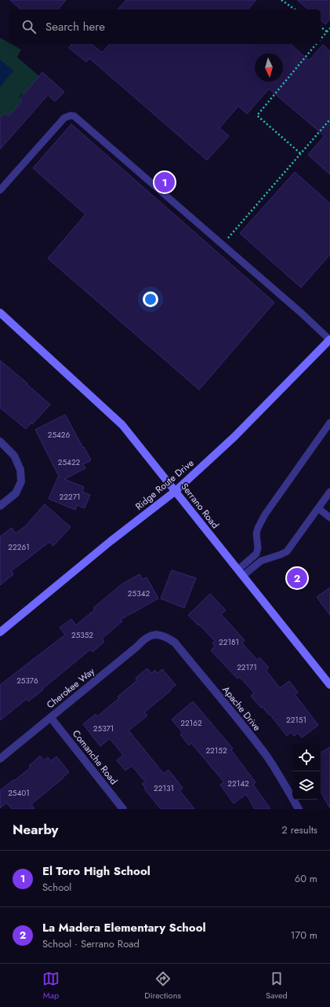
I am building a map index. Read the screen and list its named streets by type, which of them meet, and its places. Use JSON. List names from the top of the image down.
{
  "streets": {
    "street": [
      "Ridge Route Drive",
      "Serrano Road",
      "Cherokee Way",
      "Apache Drive",
      "Comanche Road"
    ]
  },
  "crossings": [
    ["Ridge Route Drive", "Serrano Road"],
    ["Cherokee Way", "Apache Drive"],
    ["Cherokee Way", "Comanche Road"]
  ],
  "house_numbers": [
    "25426",
    "25422",
    "22271",
    "22261",
    "25342",
    "25352",
    "22181",
    "22171",
    "25376",
    "22151",
    "22162",
    "25371",
    "22152",
    "22142",
    "22131",
    "25401"
  ],
  "north": "bottom",
  "page": {
    "search": "Search here",
    "pins": ["1", "2"],
    "heading": ["Nearby", "2 results"],
    "list": [
      {
        "mark": "1",
        "name": "El Toro High School",
        "note": "School",
        "value": "60 m"
      },
      {
        "mark": "2",
        "name": "La Madera Elementary School",
        "note": "School · Serrano Road",
        "value": "170 m"
      }
    ],
    "nav": ["Map", "Directions", "Saved"]
  }
}
